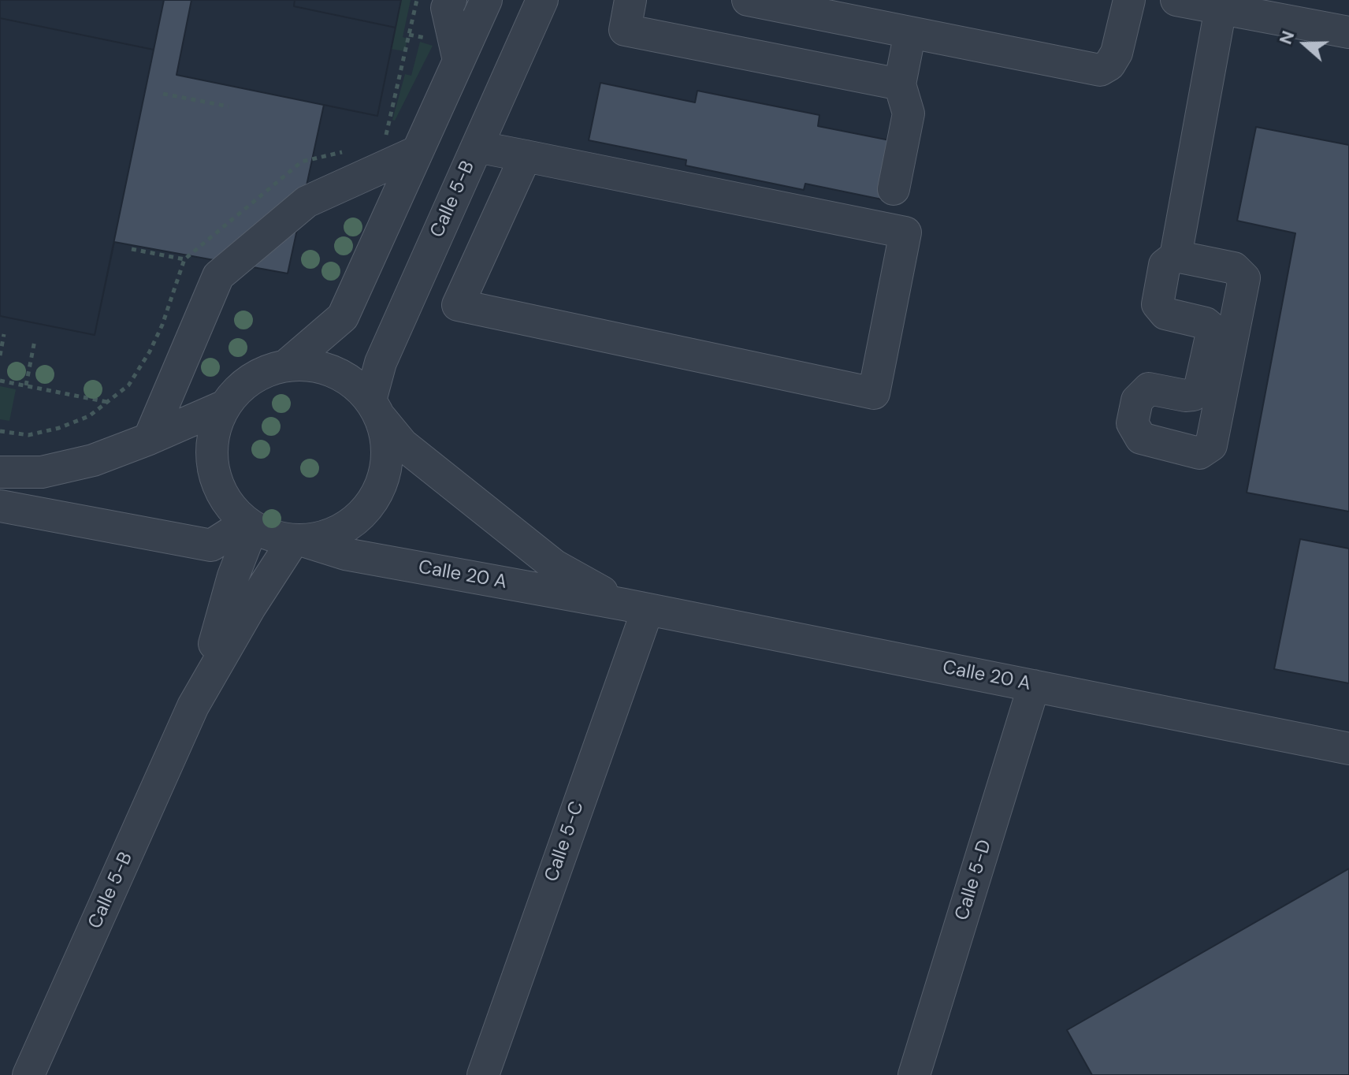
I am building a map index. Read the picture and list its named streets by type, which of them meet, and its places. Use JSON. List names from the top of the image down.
{
  "streets": {
    "street": [
      "Calle 5-B",
      "Calle 20 A",
      "Calle 5-C",
      "Calle 5-D"
    ]
  },
  "crossings": [
    ["Calle 5-B", "Calle 20 A"],
    ["Calle 20 A", "Calle 5-C"],
    ["Calle 20 A", "Calle 5-D"]
  ],
  "north": "left"
}
